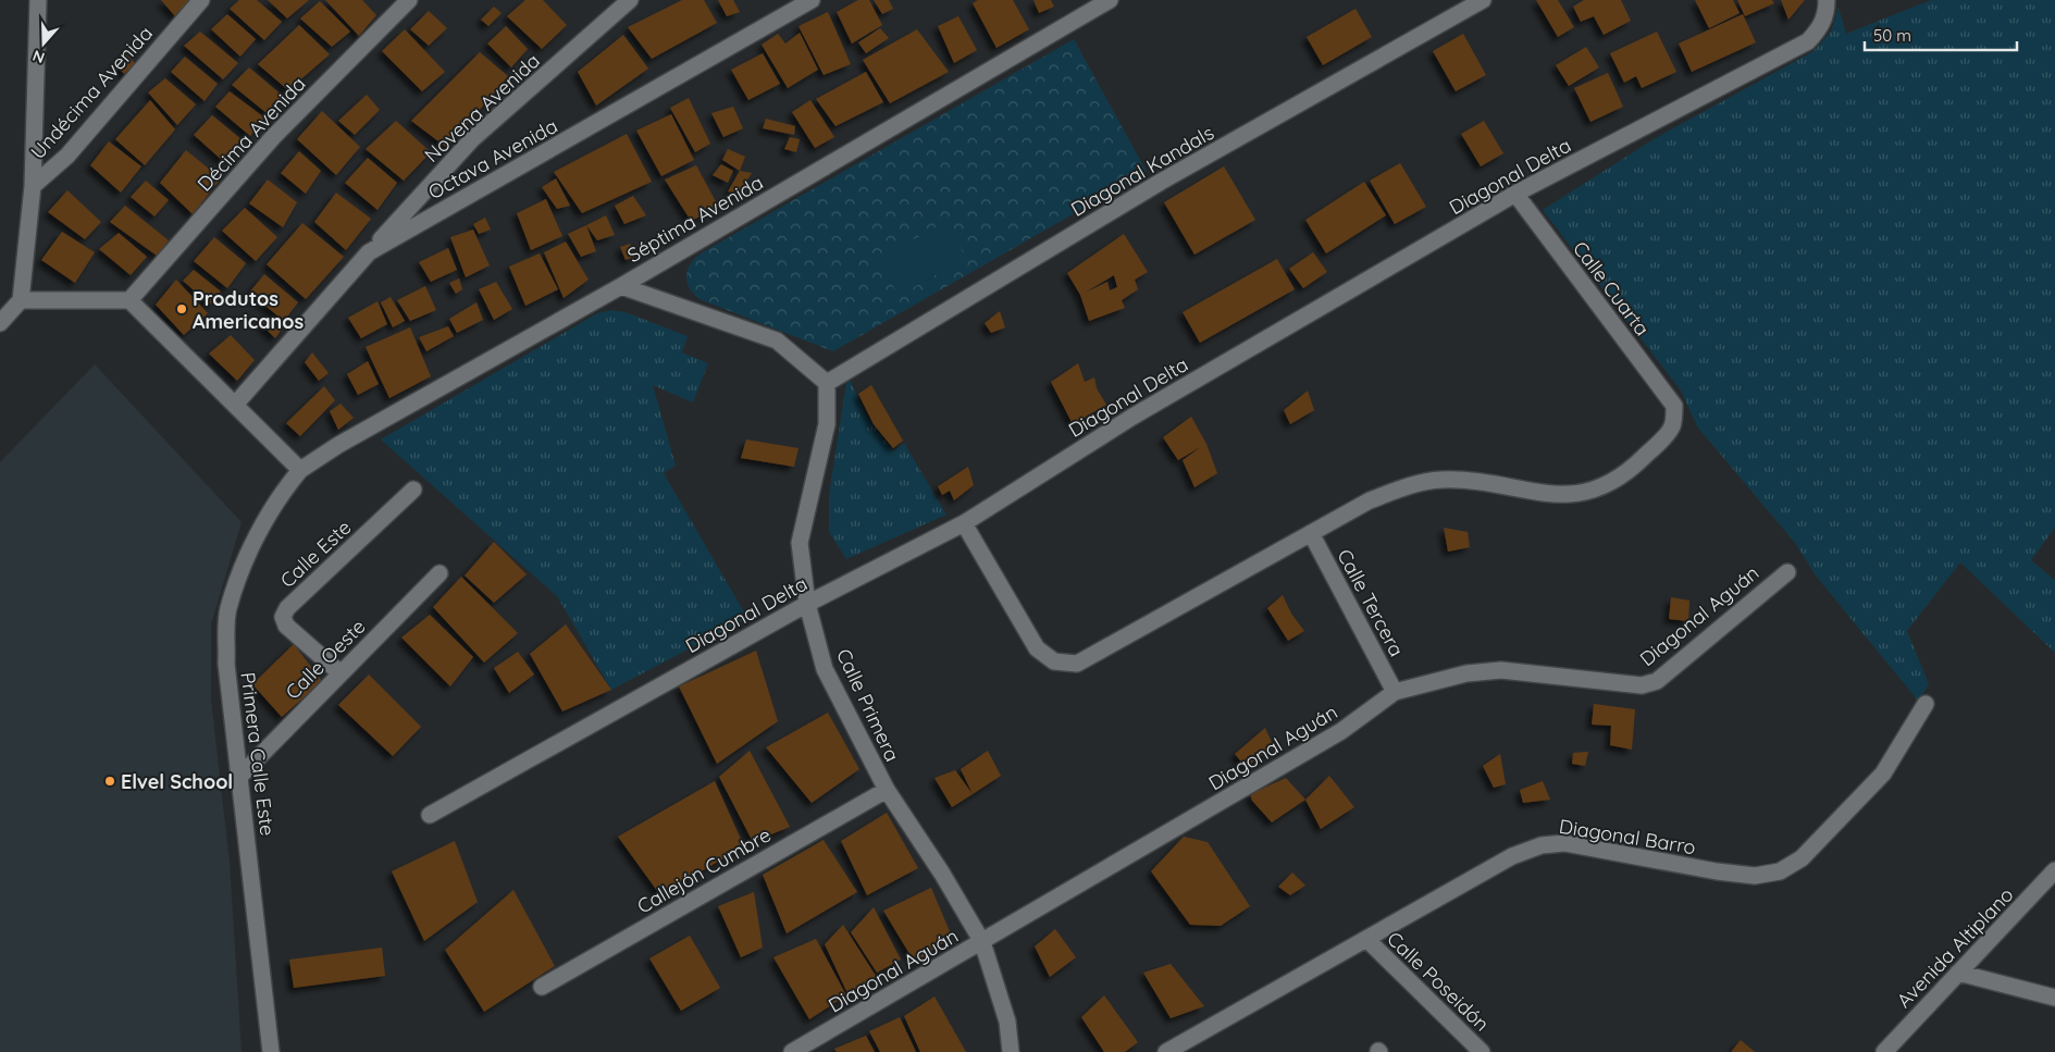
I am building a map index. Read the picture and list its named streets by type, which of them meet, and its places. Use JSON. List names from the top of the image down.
{
  "streets": {
    "street": [
      "Undécima Avenida",
      "Novena Avenida",
      "Décima Avenida",
      "Octava Avenida",
      "Diagonal Kandals",
      "Diagonal Delta",
      "Séptima Avenida",
      "Calle Cuarta",
      "Calle Este",
      "Calle Tercera",
      "Diagonal Aguán",
      "Calle Oeste",
      "Calle Primera",
      "Primera Calle Este",
      "Diagonal Barro",
      "Callejón Cumbre",
      "Avenida Altiplano",
      "Calle Poseidón"
    ]
  },
  "crossings": [
    ["Novena Avenida", "Octava Avenida"],
    ["Diagonal Kandals", "Calle Primera"],
    ["Diagonal Delta", "Calle Cuarta"],
    ["Diagonal Delta", "Calle Primera"],
    ["Séptima Avenida", "Primera Calle Este"],
    ["Calle Cuarta", "Calle Tercera"],
    ["Calle Este", "Calle Oeste"],
    ["Calle Tercera", "Diagonal Aguán"],
    ["Diagonal Aguán", "Calle Primera"],
    ["Calle Oeste", "Primera Calle Este"],
    ["Calle Primera", "Callejón Cumbre"],
    ["Diagonal Barro", "Calle Poseidón"]
  ],
  "places": ["Produtos Americanos", "Elvel School"],
  "scale_bar": "50 m",
  "north": "bottom"
}
